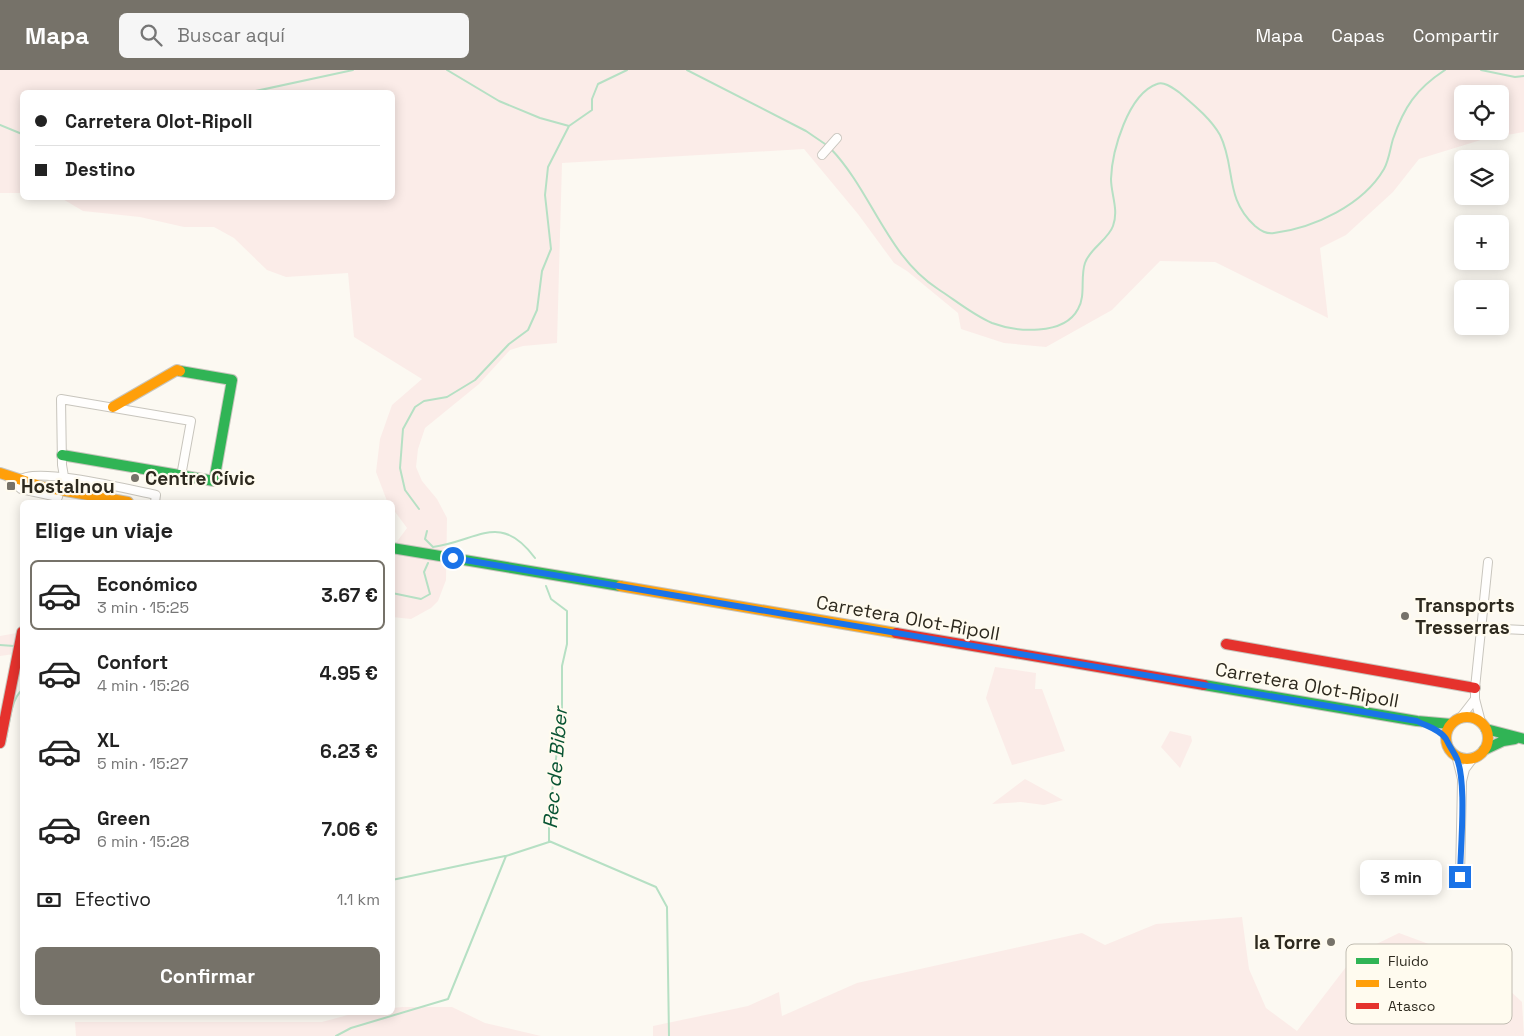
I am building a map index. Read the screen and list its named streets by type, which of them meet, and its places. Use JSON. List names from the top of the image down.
{
  "streets": {
    "main road": ["Carretera Olot-Ripoll"]
  },
  "water": ["Rec de Biber"],
  "places": {
    "other": ["Centre Cívic", "Transports Tresserras", "la Torre"],
    "transit": ["Hostalnou"]
  },
  "legend": ["Fluido", "Lento", "Atasco"],
  "page": {
    "header": "Mapa",
    "search": "Buscar aquí",
    "nav": ["Mapa", "Capas", "Compartir"],
    "map_buttons": ["+", "−"],
    "banner": ["Carretera Olot-Ripoll", "Destino"],
    "heading": "Elige un viaje",
    "list": [
      {
        "name": "Económico",
        "note": "3 min · 15:25",
        "value": "3.67 €"
      },
      {
        "name": "Confort",
        "note": "4 min · 15:26",
        "value": "4.95 €"
      },
      {
        "name": "XL",
        "note": "5 min · 15:27",
        "value": "6.23 €"
      },
      {
        "name": "Green",
        "note": "6 min · 15:28",
        "value": "7.06 €"
      }
    ],
    "bubble": "3 min",
    "pay": ["Efectivo", "1.1 km"],
    "buttons": "Confirmar"
  }
}
